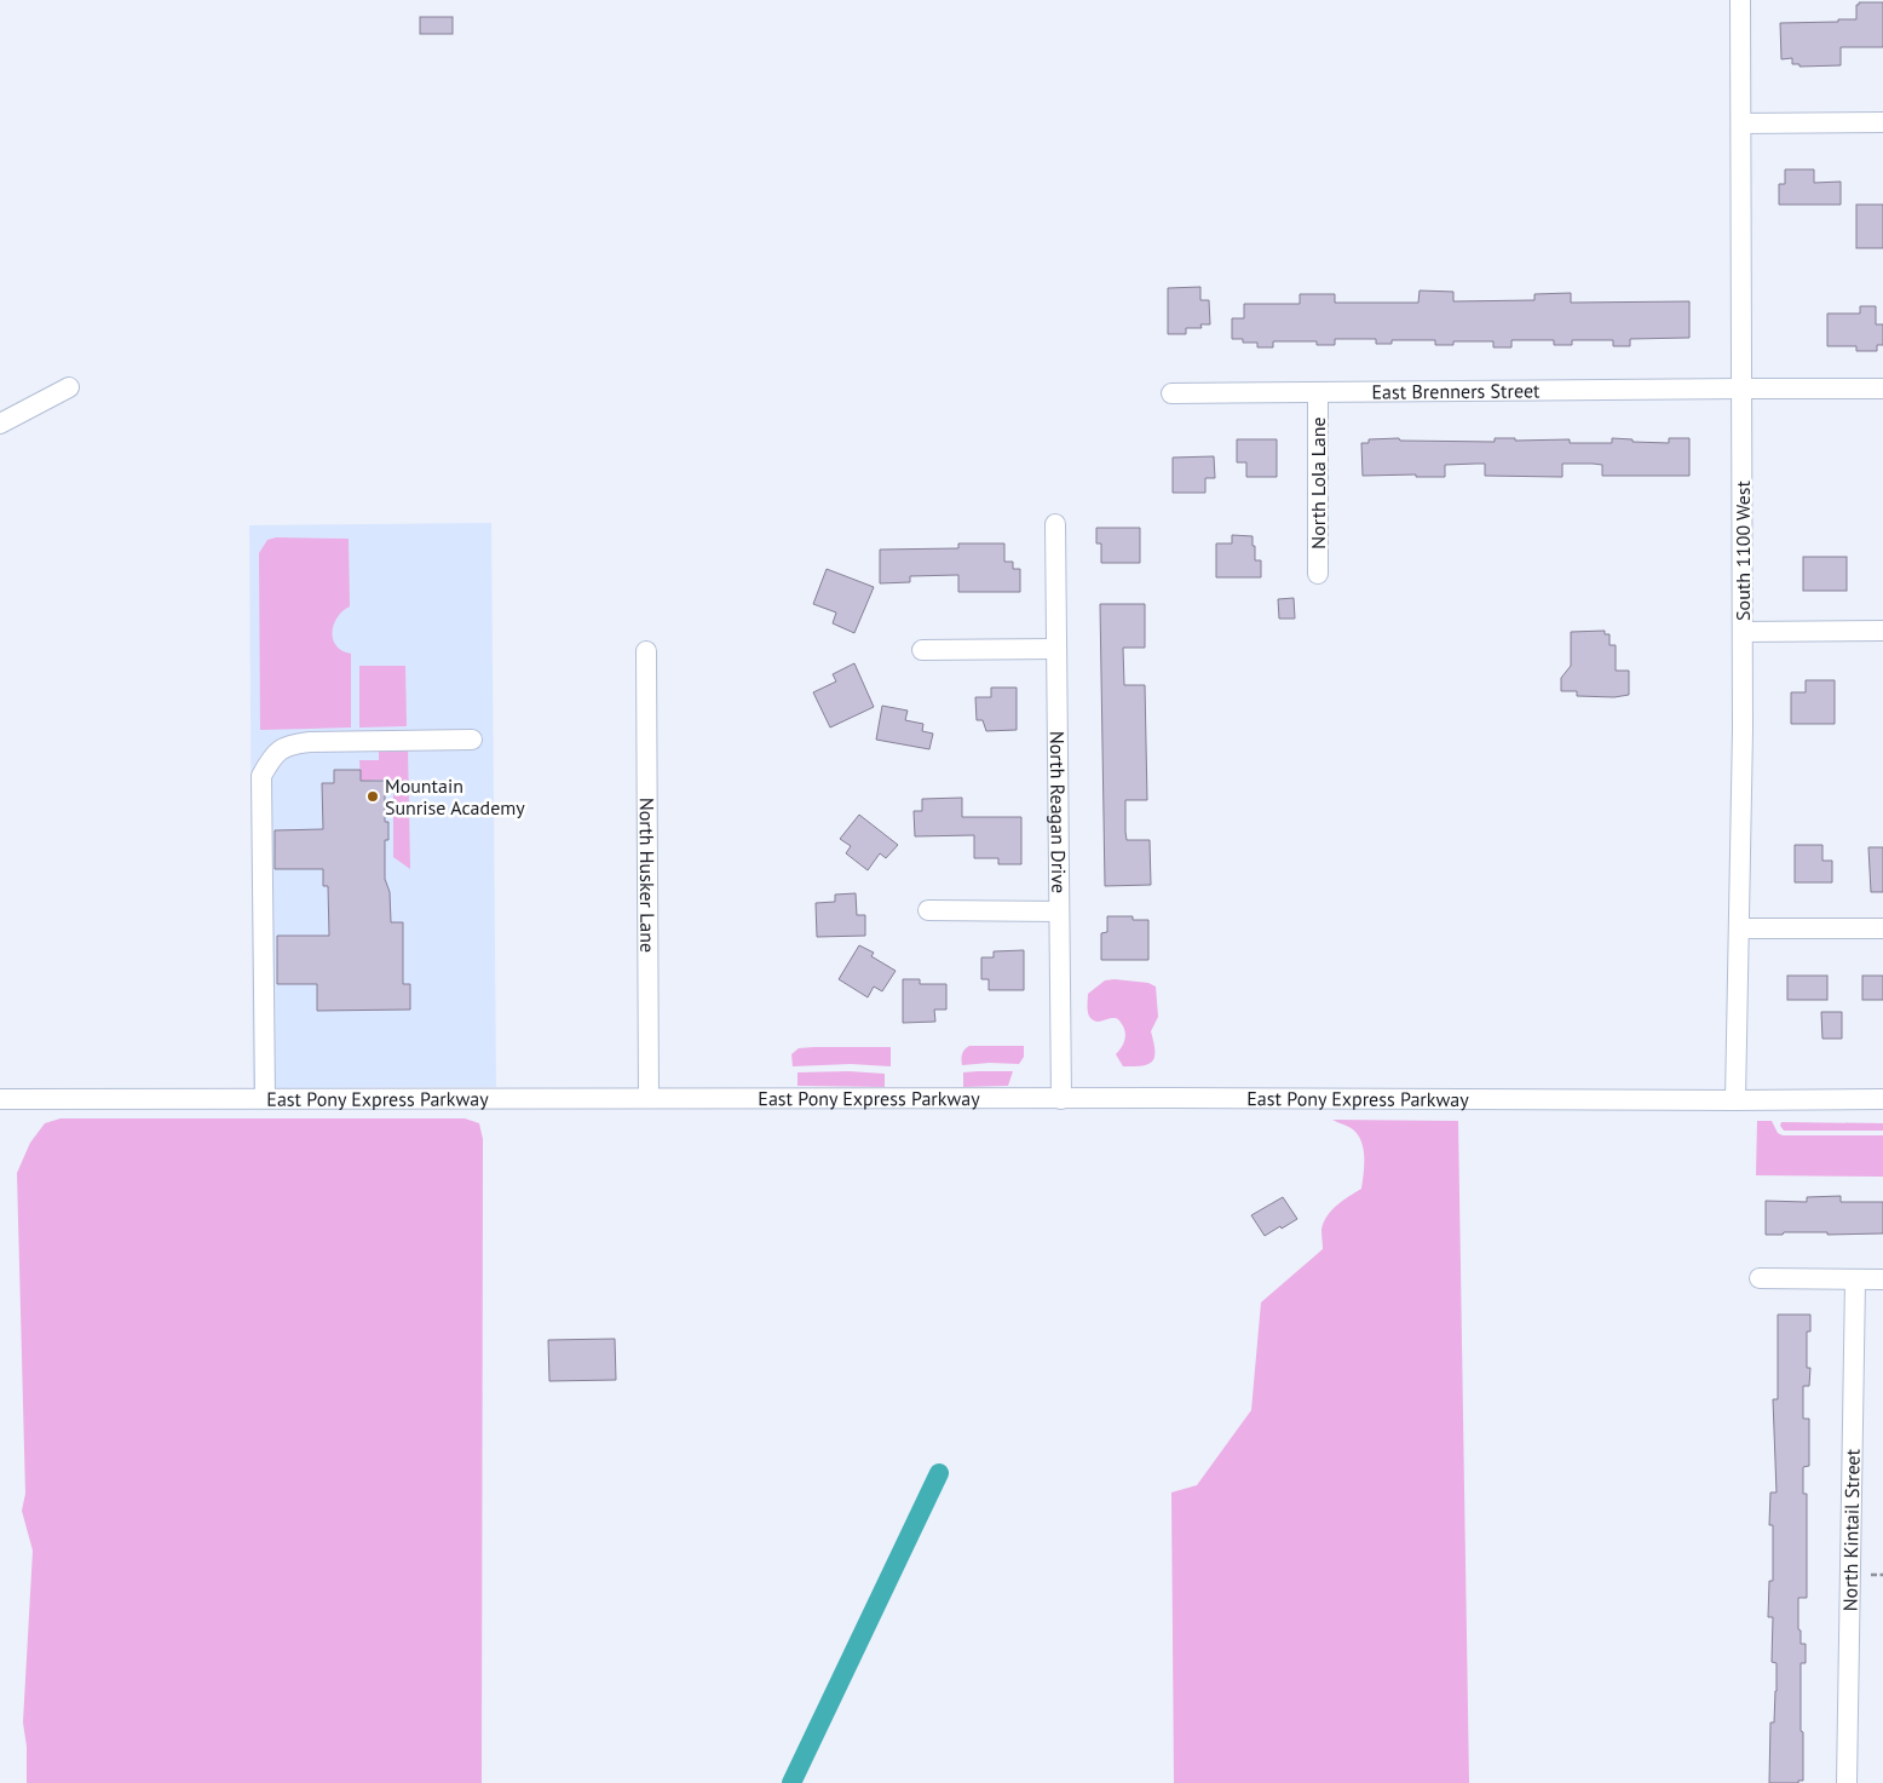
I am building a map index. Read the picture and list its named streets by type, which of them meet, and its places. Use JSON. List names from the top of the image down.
{
  "streets": {
    "street": [
      "East Brenners Street",
      "North Lola Lane",
      "South 1100 West",
      "North Reagan Drive",
      "North Husker Lane",
      "East Pony Express Parkway",
      "North Kintail Street"
    ]
  },
  "crossings": [
    ["East Brenners Street", "North Lola Lane"],
    ["East Brenners Street", "South 1100 West"],
    ["South 1100 West", "East Pony Express Parkway"],
    ["North Reagan Drive", "East Pony Express Parkway"],
    ["North Husker Lane", "East Pony Express Parkway"]
  ],
  "places": ["Mountain Sunrise Academy"]
}
